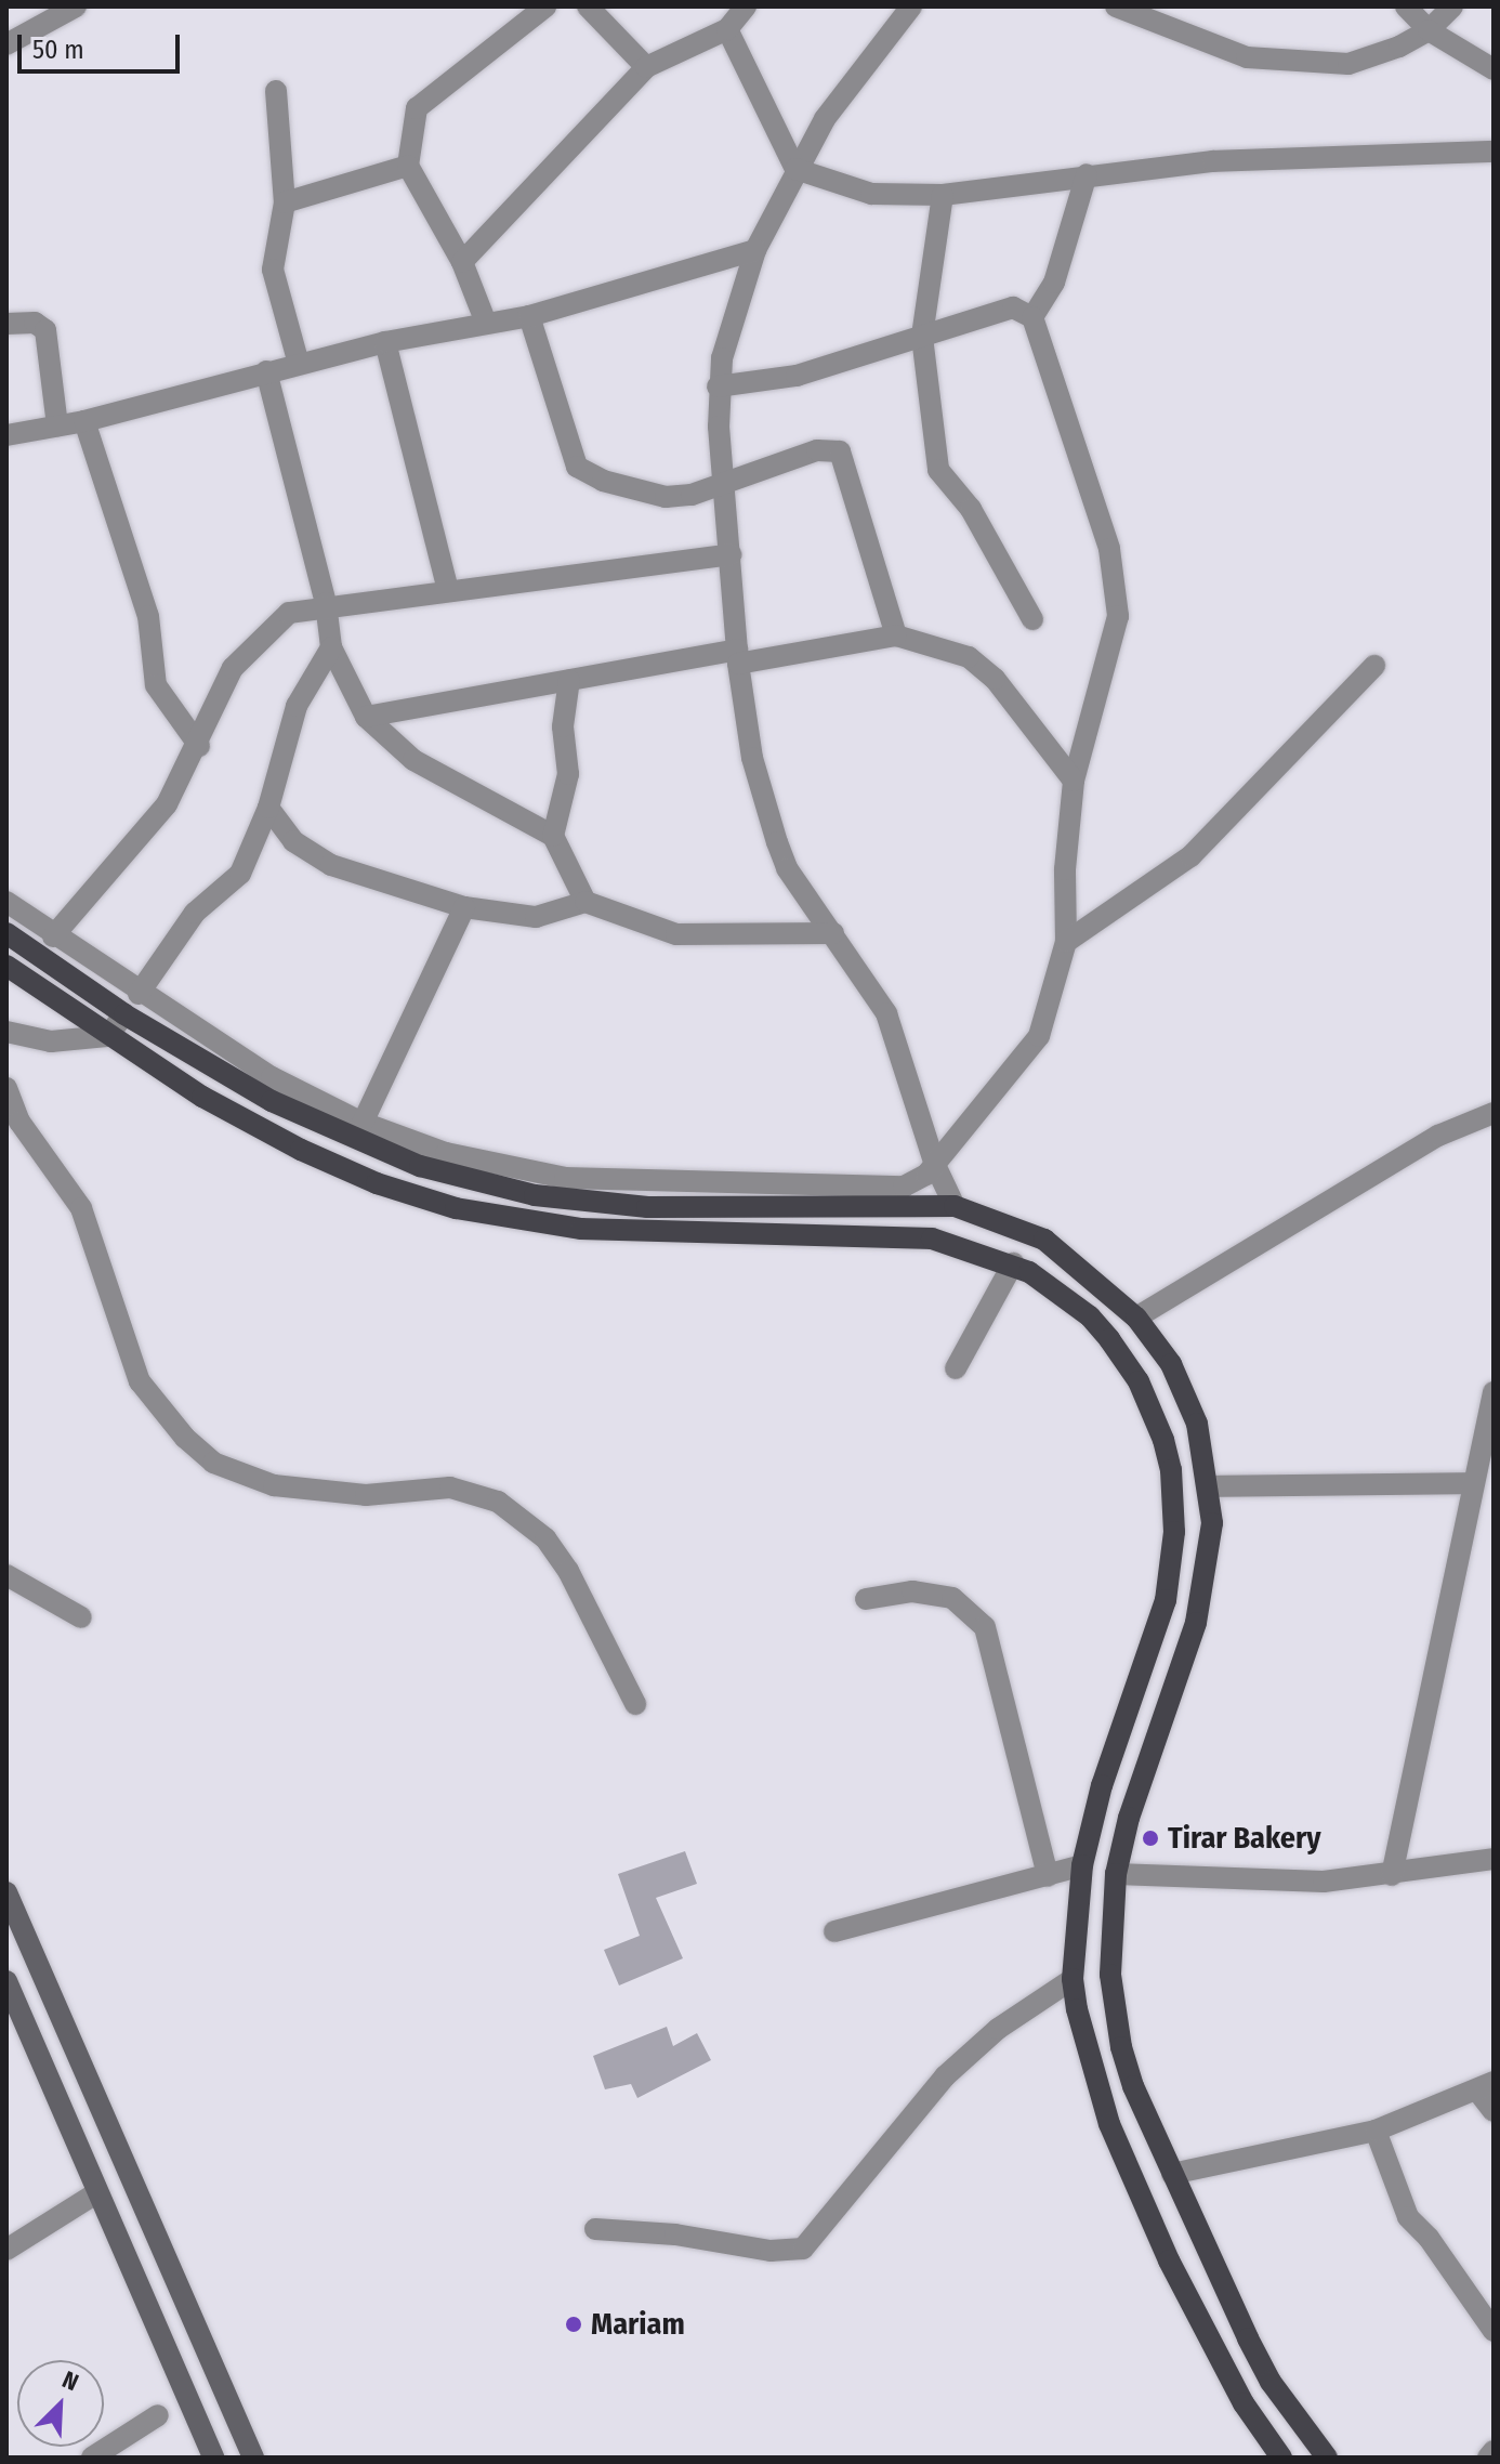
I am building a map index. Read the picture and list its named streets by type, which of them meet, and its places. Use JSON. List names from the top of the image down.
{
  "places": ["Tirar Bakery", "Mariam"],
  "scale_bar": "50 m",
  "north": "top right"
}
